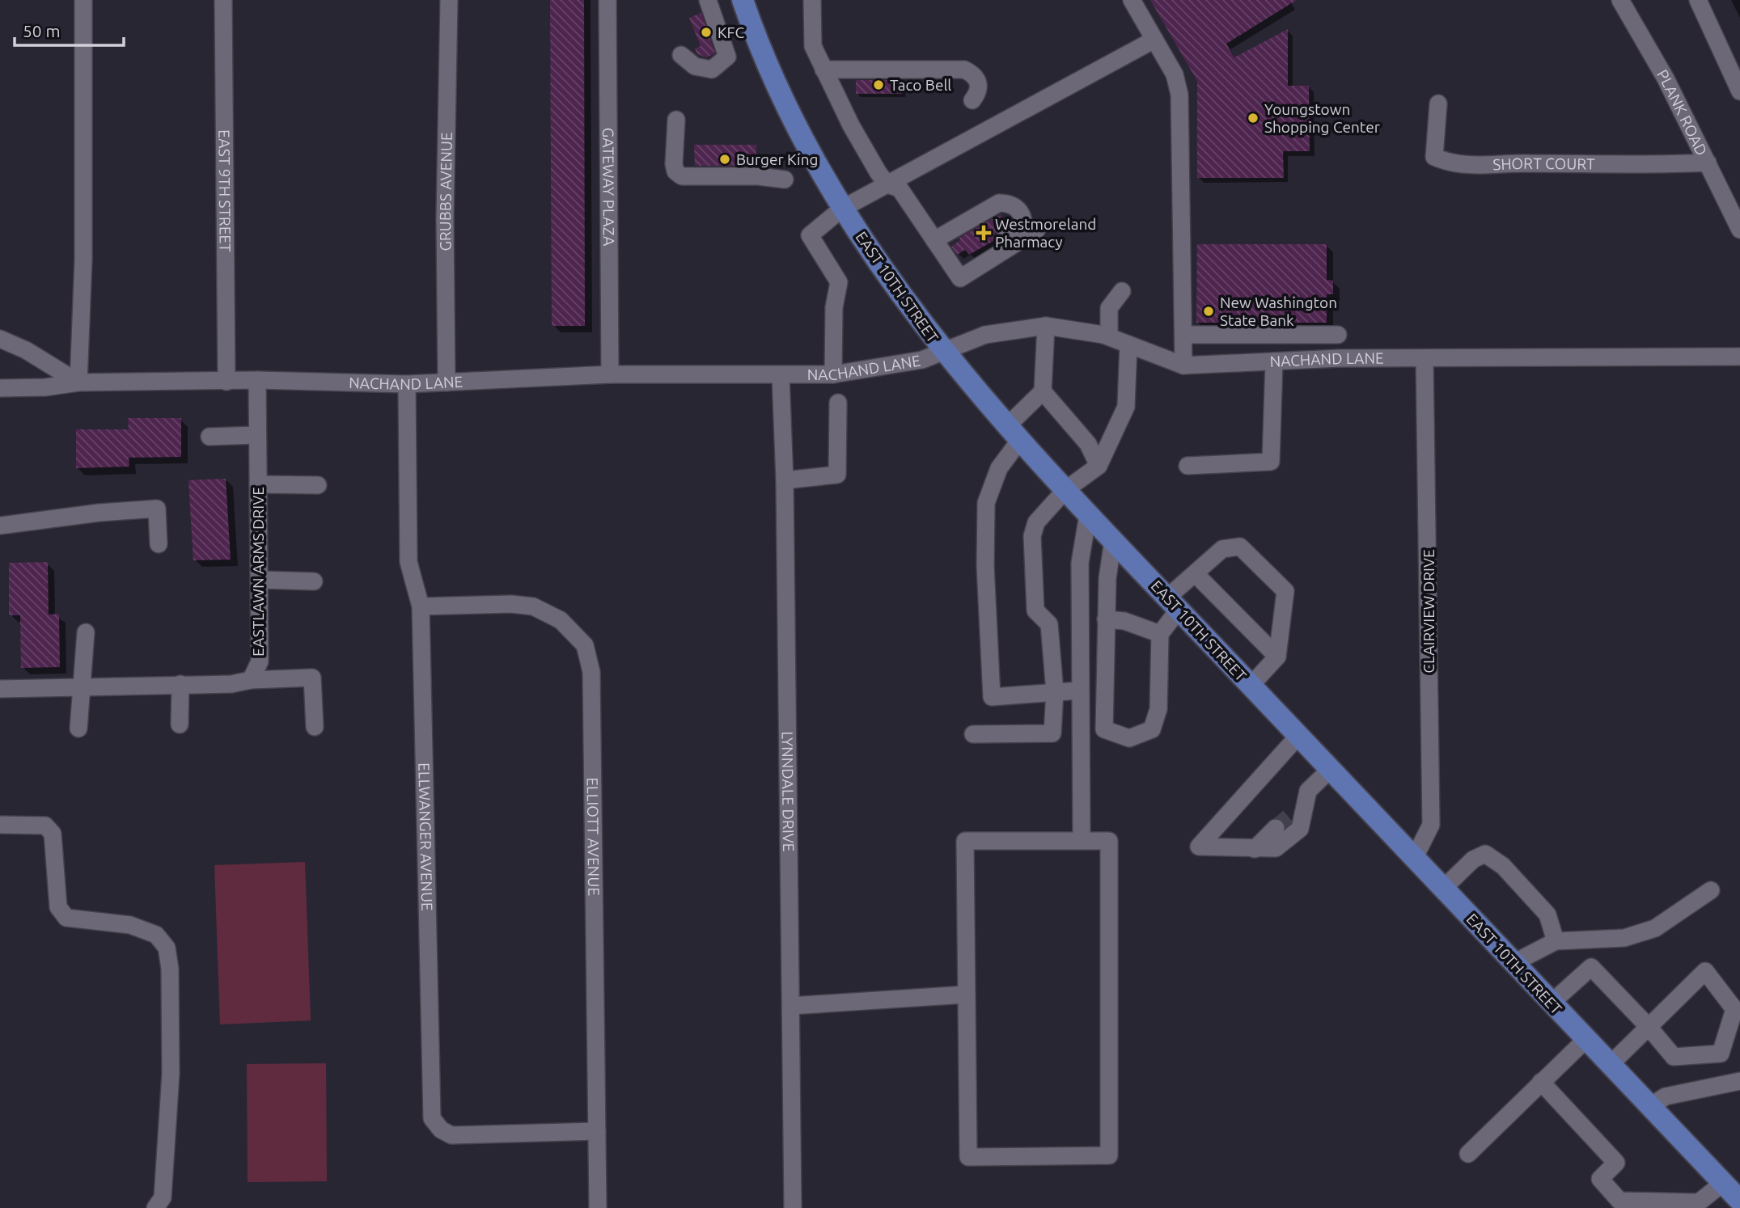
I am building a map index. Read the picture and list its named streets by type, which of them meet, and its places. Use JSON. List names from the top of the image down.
{
  "streets": {
    "main road": ["EAST 10TH STREET"],
    "street": [
      "PLANK ROAD",
      "SHORT COURT",
      "GATEWAY PLAZA",
      "EAST 9TH STREET",
      "GRUBBS AVENUE",
      "NACHAND LANE",
      "EASTLAWN ARMS DRIVE",
      "CLAIRVIEW DRIVE",
      "LYNNDALE DRIVE",
      "ELLWANGER AVENUE",
      "ELLIOTT AVENUE"
    ]
  },
  "crossings": [
    ["PLANK ROAD", "SHORT COURT"],
    ["GATEWAY PLAZA", "NACHAND LANE"],
    ["EAST 9TH STREET", "NACHAND LANE"],
    ["GRUBBS AVENUE", "NACHAND LANE"],
    ["EAST 10TH STREET", "NACHAND LANE"],
    ["EAST 10TH STREET", "CLAIRVIEW DRIVE"],
    ["NACHAND LANE", "EASTLAWN ARMS DRIVE"],
    ["NACHAND LANE", "CLAIRVIEW DRIVE"],
    ["NACHAND LANE", "LYNNDALE DRIVE"],
    ["NACHAND LANE", "ELLWANGER AVENUE"],
    ["ELLWANGER AVENUE", "ELLIOTT AVENUE"]
  ],
  "places": {
    "other": [
      "KFC",
      "Taco Bell",
      "Youngstown Shopping Center",
      "Burger King",
      "New Washington State Bank"
    ],
    "health": ["Westmoreland Pharmacy"]
  },
  "scale_bar": "50 m"
}
